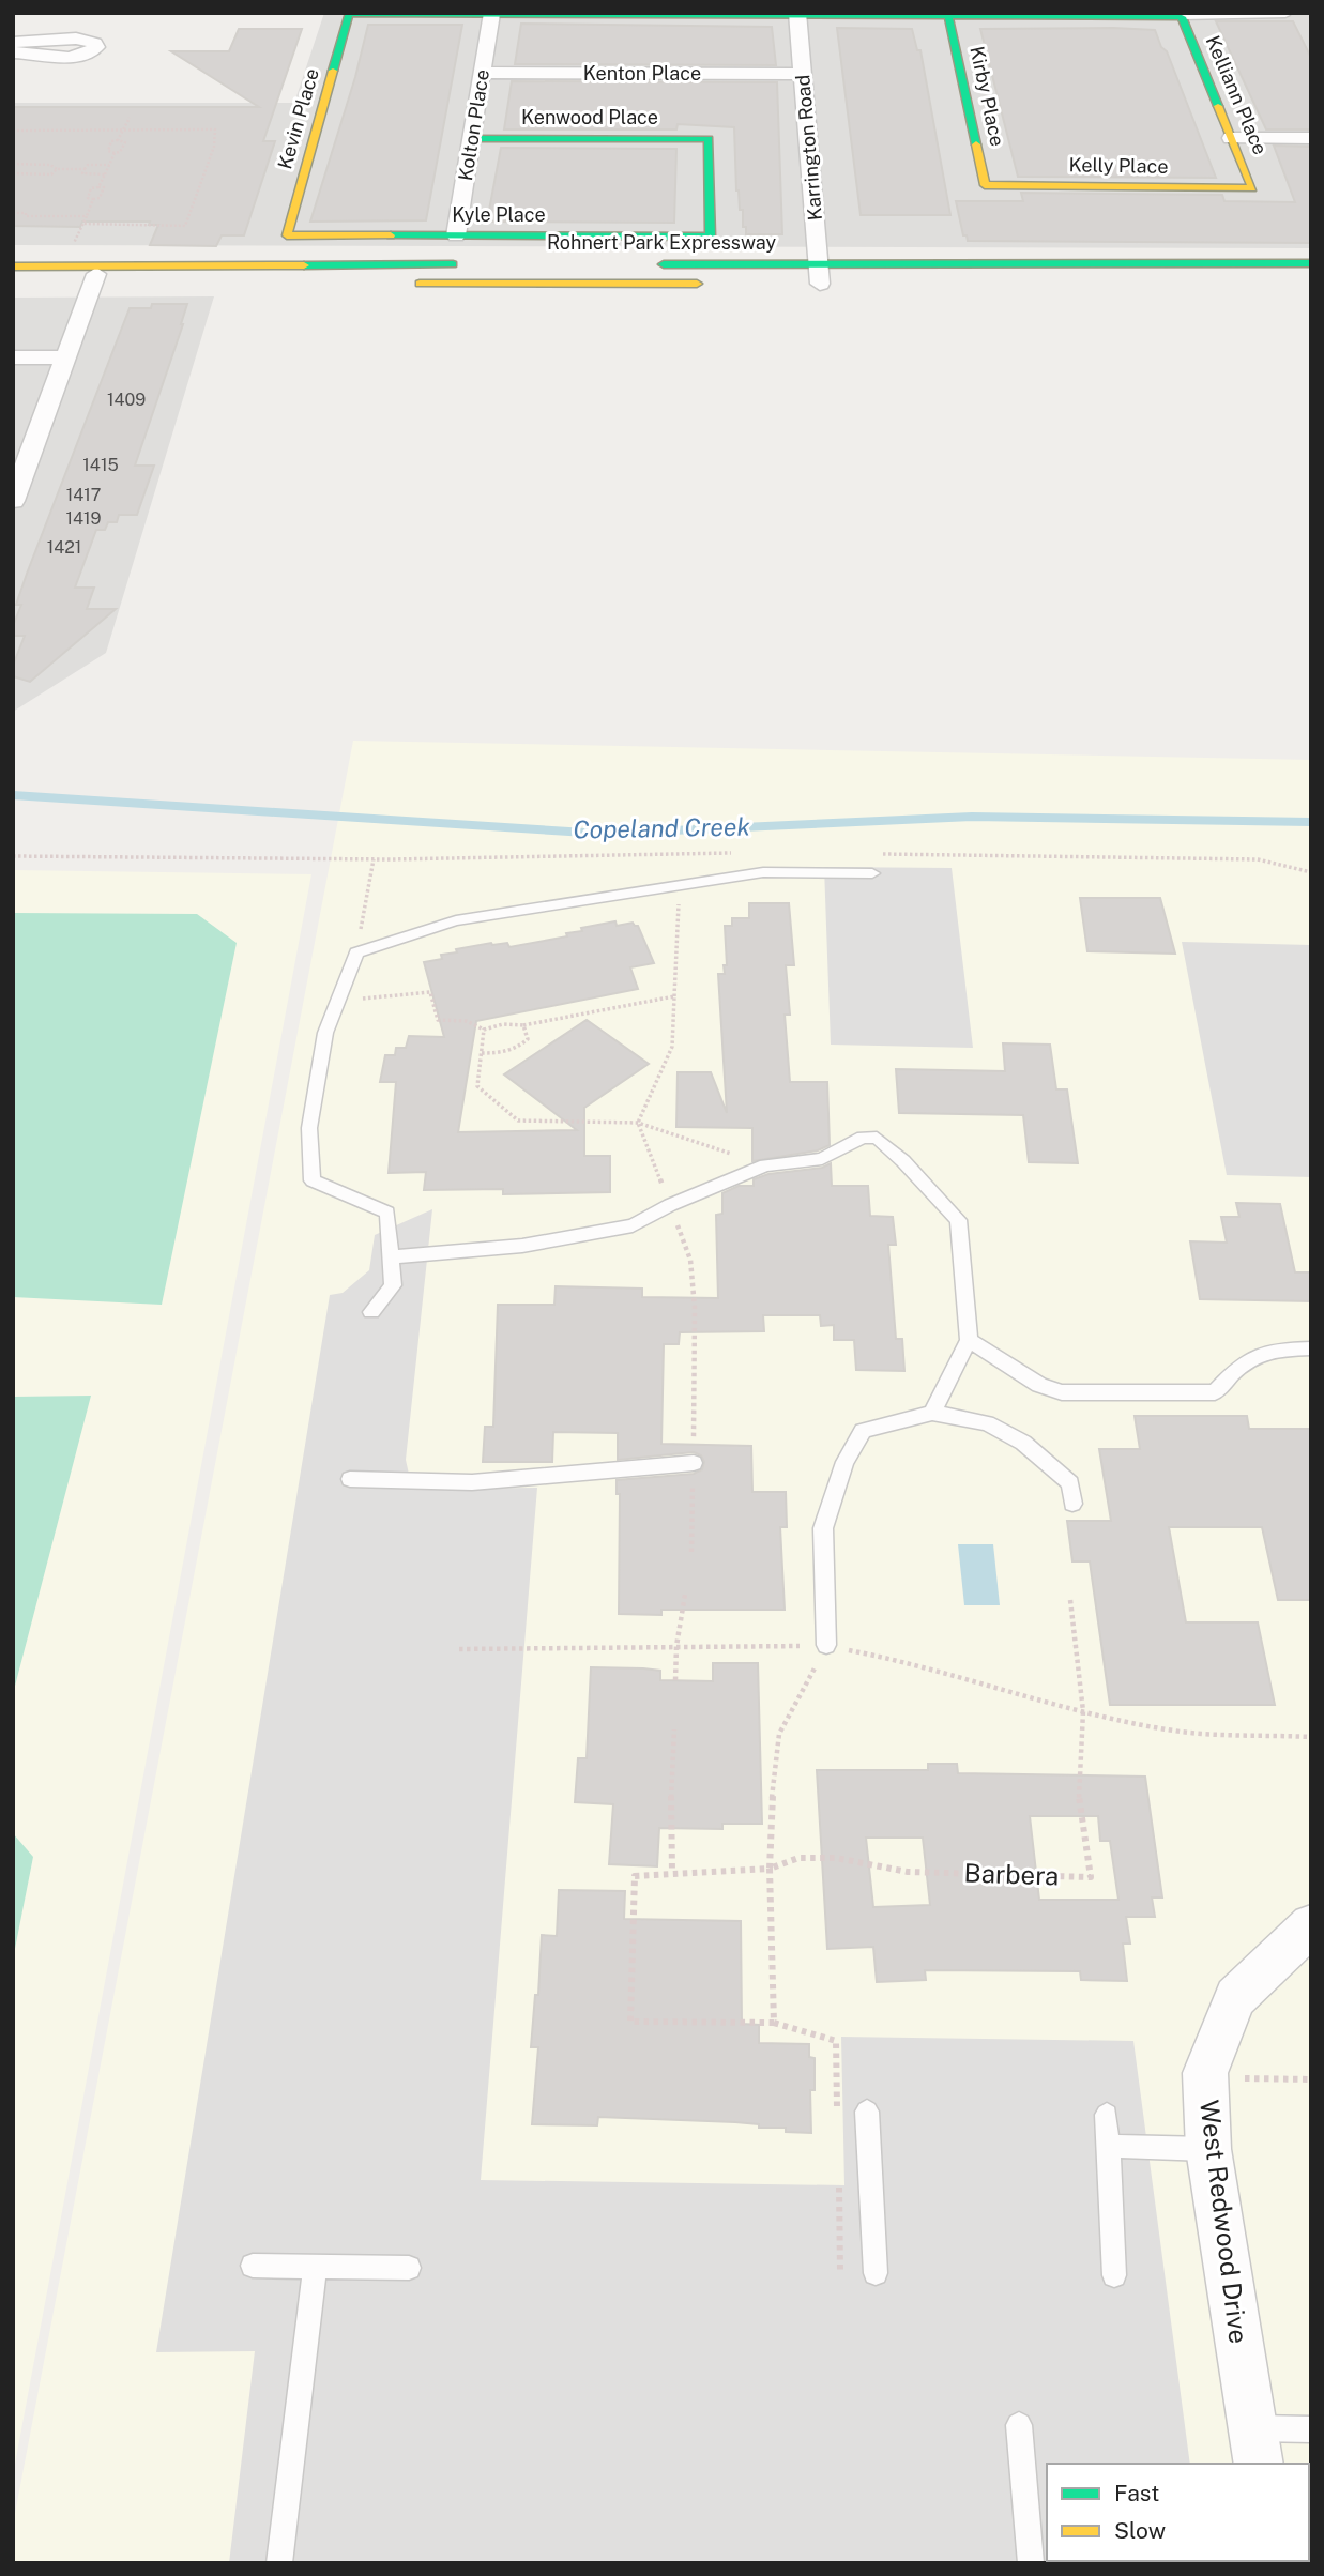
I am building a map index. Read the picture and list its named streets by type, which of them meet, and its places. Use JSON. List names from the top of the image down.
{
  "streets": {
    "street": [
      "Kenton Place",
      "Kelliann Place",
      "Kirby Place",
      "Kenwood Place",
      "Kevin Place",
      "Kolton Place",
      "Karrington Road",
      "Kelly Place",
      "Kyle Place",
      "Rohnert Park Expressway",
      "West Redwood Drive"
    ],
    "path": ["Barbera"]
  },
  "crossings": [
    ["Kenton Place", "Kolton Place"],
    ["Kenton Place", "Karrington Road"],
    ["Kelliann Place", "Kelly Place"],
    ["Kirby Place", "Kelly Place"],
    ["Kenwood Place", "Kolton Place"],
    ["Kenwood Place", "Kyle Place"],
    ["Kevin Place", "Kyle Place"],
    ["Kolton Place", "Kyle Place"],
    ["Karrington Road", "Rohnert Park Expressway"]
  ],
  "water": ["Copeland Creek"],
  "house_numbers": [
    "1409",
    "1415",
    "1417",
    "1419",
    "1421"
  ],
  "legend": ["Fast", "Slow"]
}
